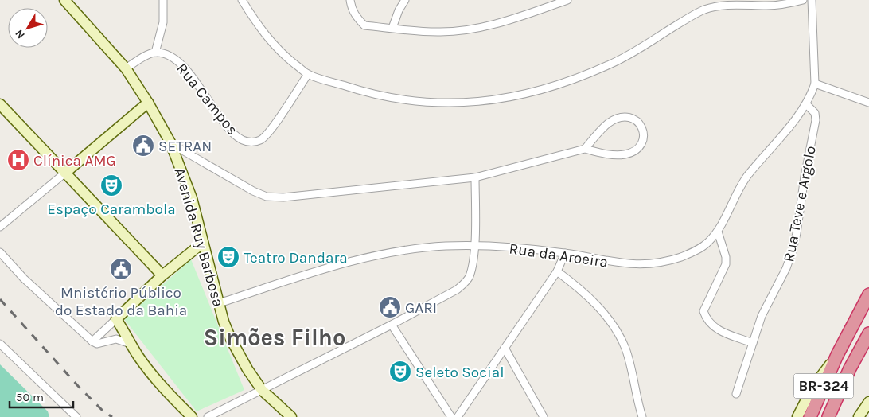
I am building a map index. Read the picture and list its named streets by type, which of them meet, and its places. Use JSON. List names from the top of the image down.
{
  "streets": {
    "highway": ["BR-324"],
    "main road": ["Avenida Ruy Barbosa"],
    "street": ["Rua Campos", "Rua Teve e Argolo", "Rua da Aroeira"]
  },
  "crossings": [
    ["Rua Teve e Argolo", "Rua da Aroeira"],
    ["Avenida Ruy Barbosa", "Rua da Aroeira"]
  ],
  "districts": ["Simões Filho"],
  "places": {
    "public building": ["SETRAN", "Mnistério Público do Estado da Bahia", "GARI"],
    "hospital": ["Clínica AMG"],
    "theatre": ["Espaço Carambola", "Teatro Dandara", "Seleto Social"]
  },
  "scale_bar": "50 m",
  "north": "bottom left"
}
